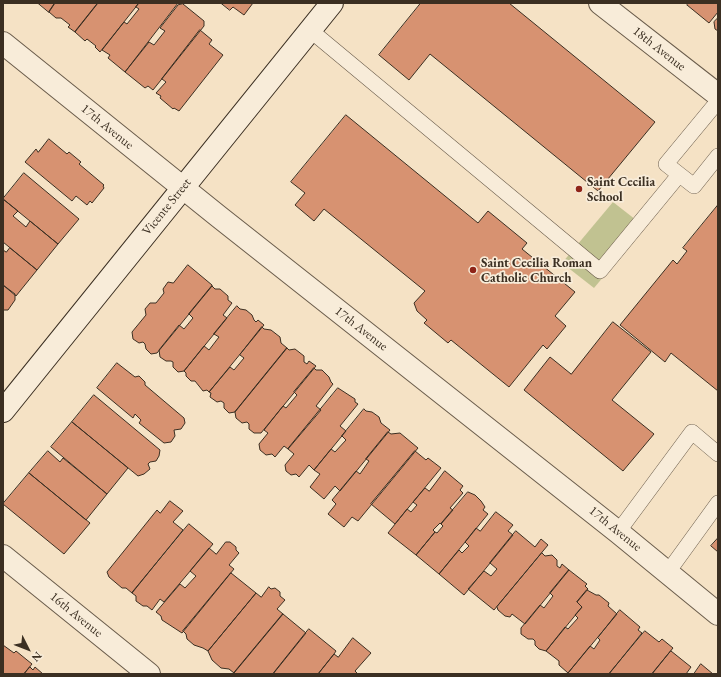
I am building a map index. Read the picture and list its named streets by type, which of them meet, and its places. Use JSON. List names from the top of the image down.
{
  "streets": {
    "street": [
      "18th Avenue",
      "17th Avenue",
      "Vicente Street",
      "16th Avenue"
    ]
  },
  "crossings": [
    ["17th Avenue", "Vicente Street"]
  ],
  "places": ["Saint Cecilia School", "Saint Cecilia Roman Catholic Church"],
  "north": "bottom right"
}
